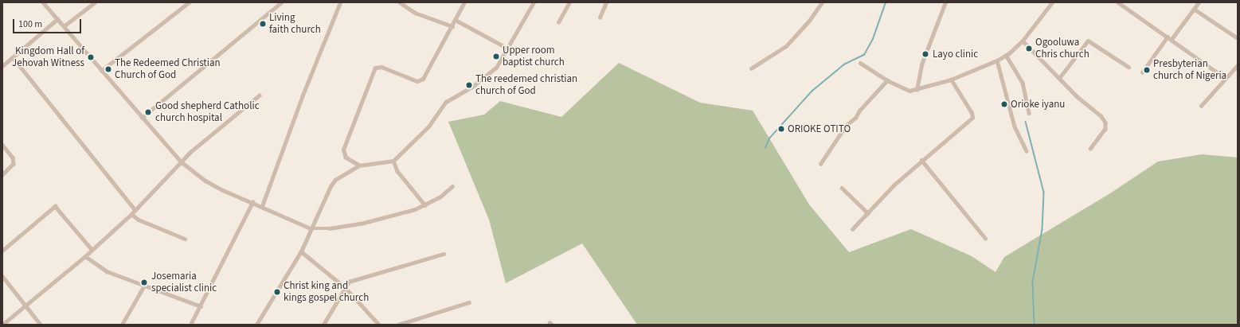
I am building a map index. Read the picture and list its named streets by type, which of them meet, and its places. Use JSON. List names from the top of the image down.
{
  "places": [
    "Living faith church",
    "Ogooluwa Chris church",
    "Layo clinic",
    "Upper room baptist church",
    "Kingdom Hall of Jehovah Witness",
    "The Redeemed Christian Church of God",
    "Presbyterian church of Nigeria",
    "The reedemed christian church of God",
    "Orioke iyanu",
    "Good shepherd Catholic church hospital",
    "ORIOKE OTITO",
    "Josemaria specialist clinic",
    "Christ king and kings gospel church"
  ],
  "scale_bar": "100 m"
}
